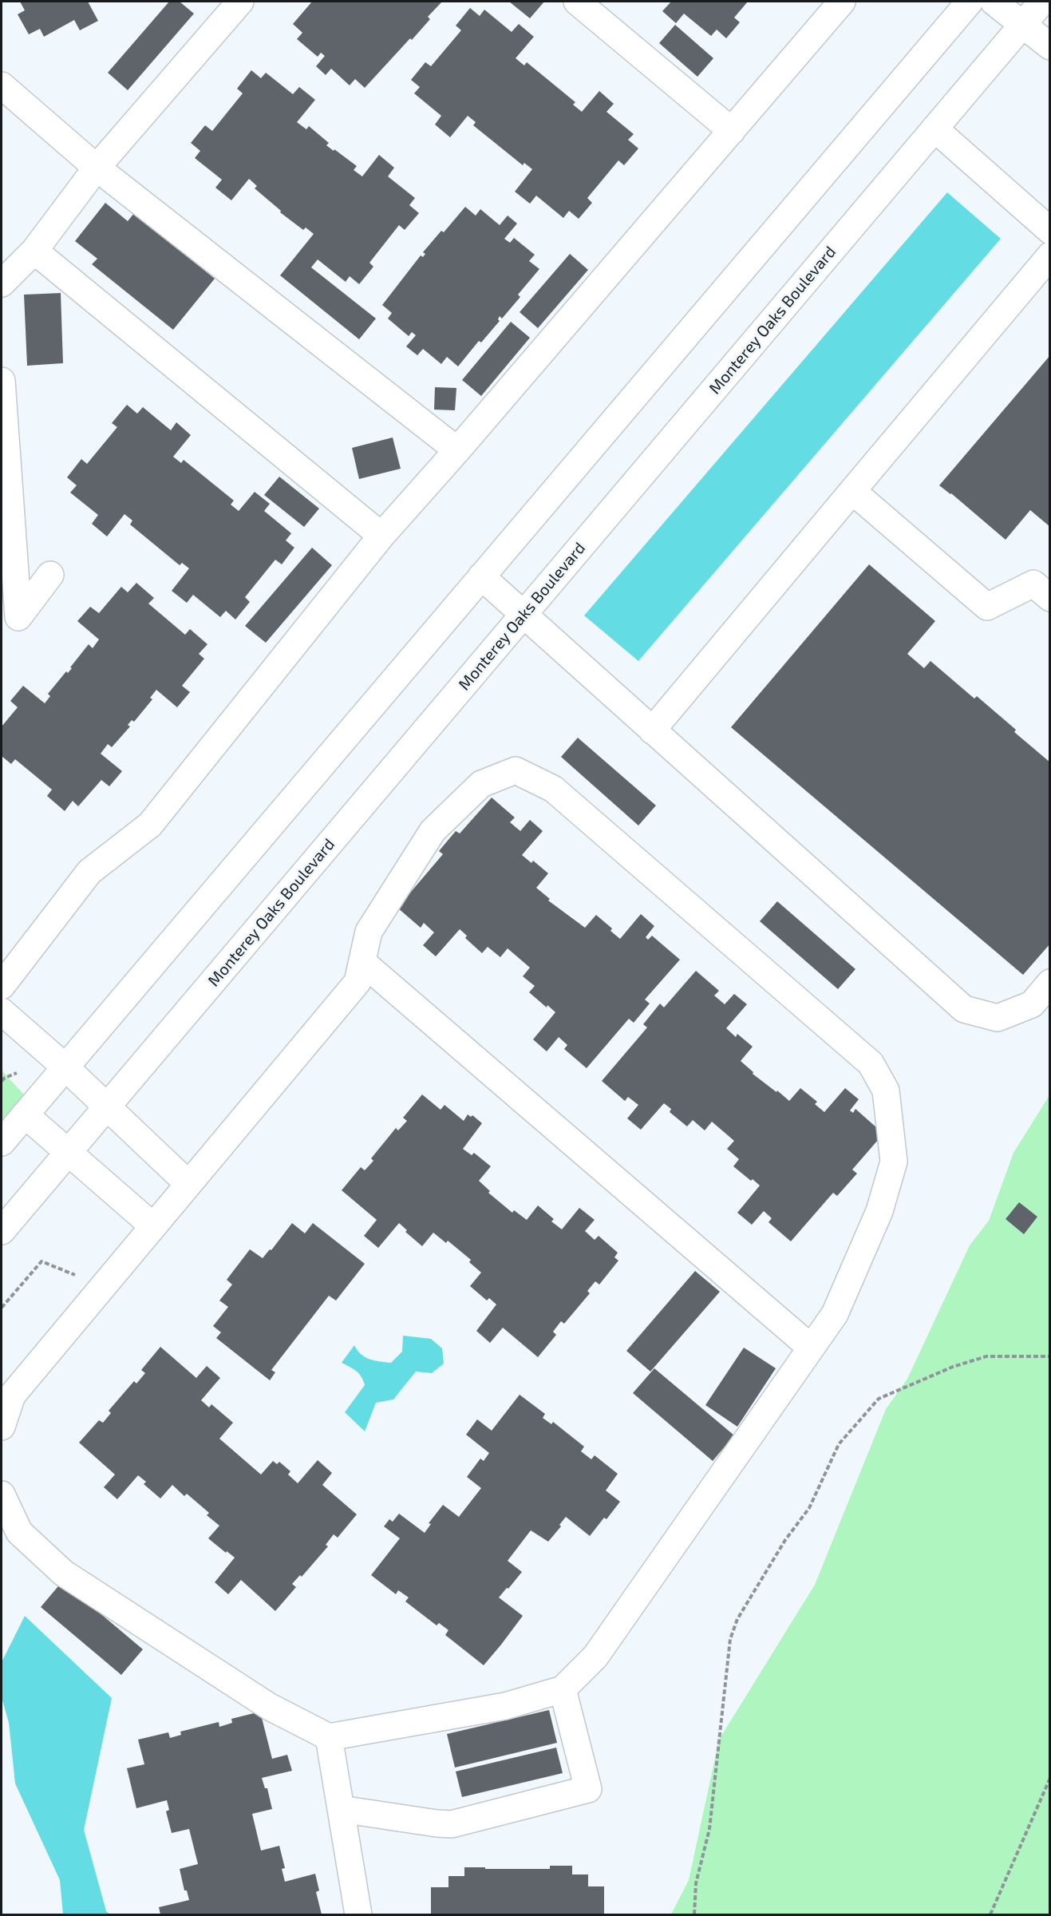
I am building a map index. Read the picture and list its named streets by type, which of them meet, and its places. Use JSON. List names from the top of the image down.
{
  "streets": {
    "street": ["Monterey Oaks Boulevard"]
  }
}
